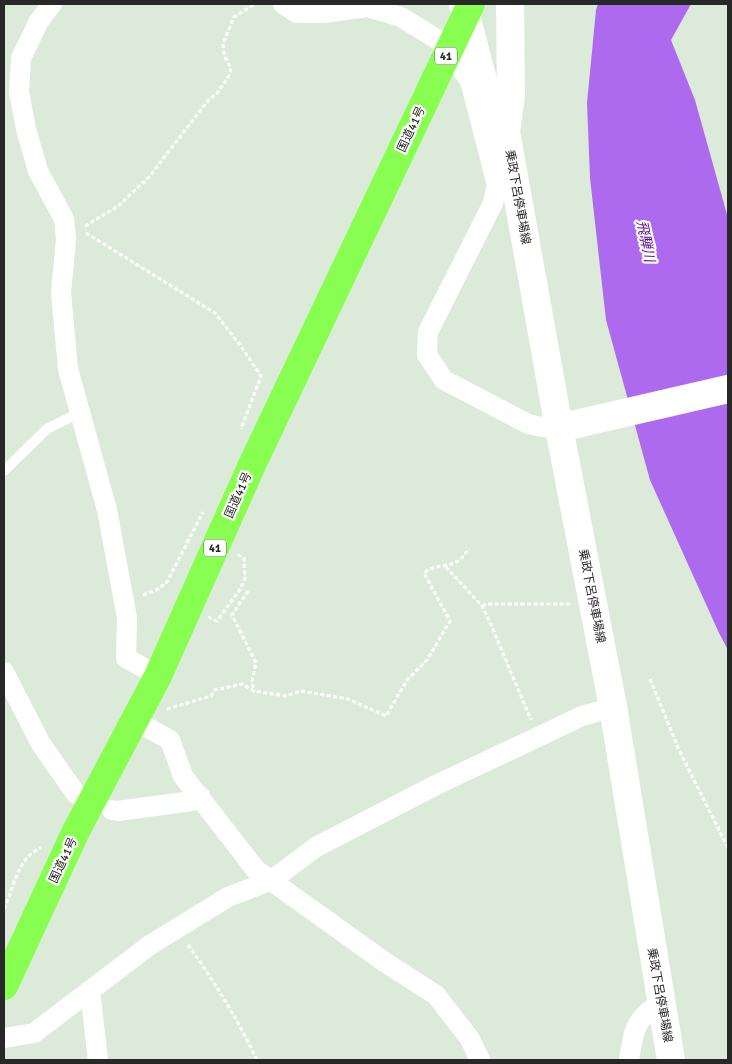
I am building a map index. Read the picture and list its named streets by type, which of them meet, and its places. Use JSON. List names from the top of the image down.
{
  "streets": {
    "highway": ["41", "国道41号"],
    "main road": ["乗政下呂停車場線"]
  },
  "water": ["飛騨川"]
}
